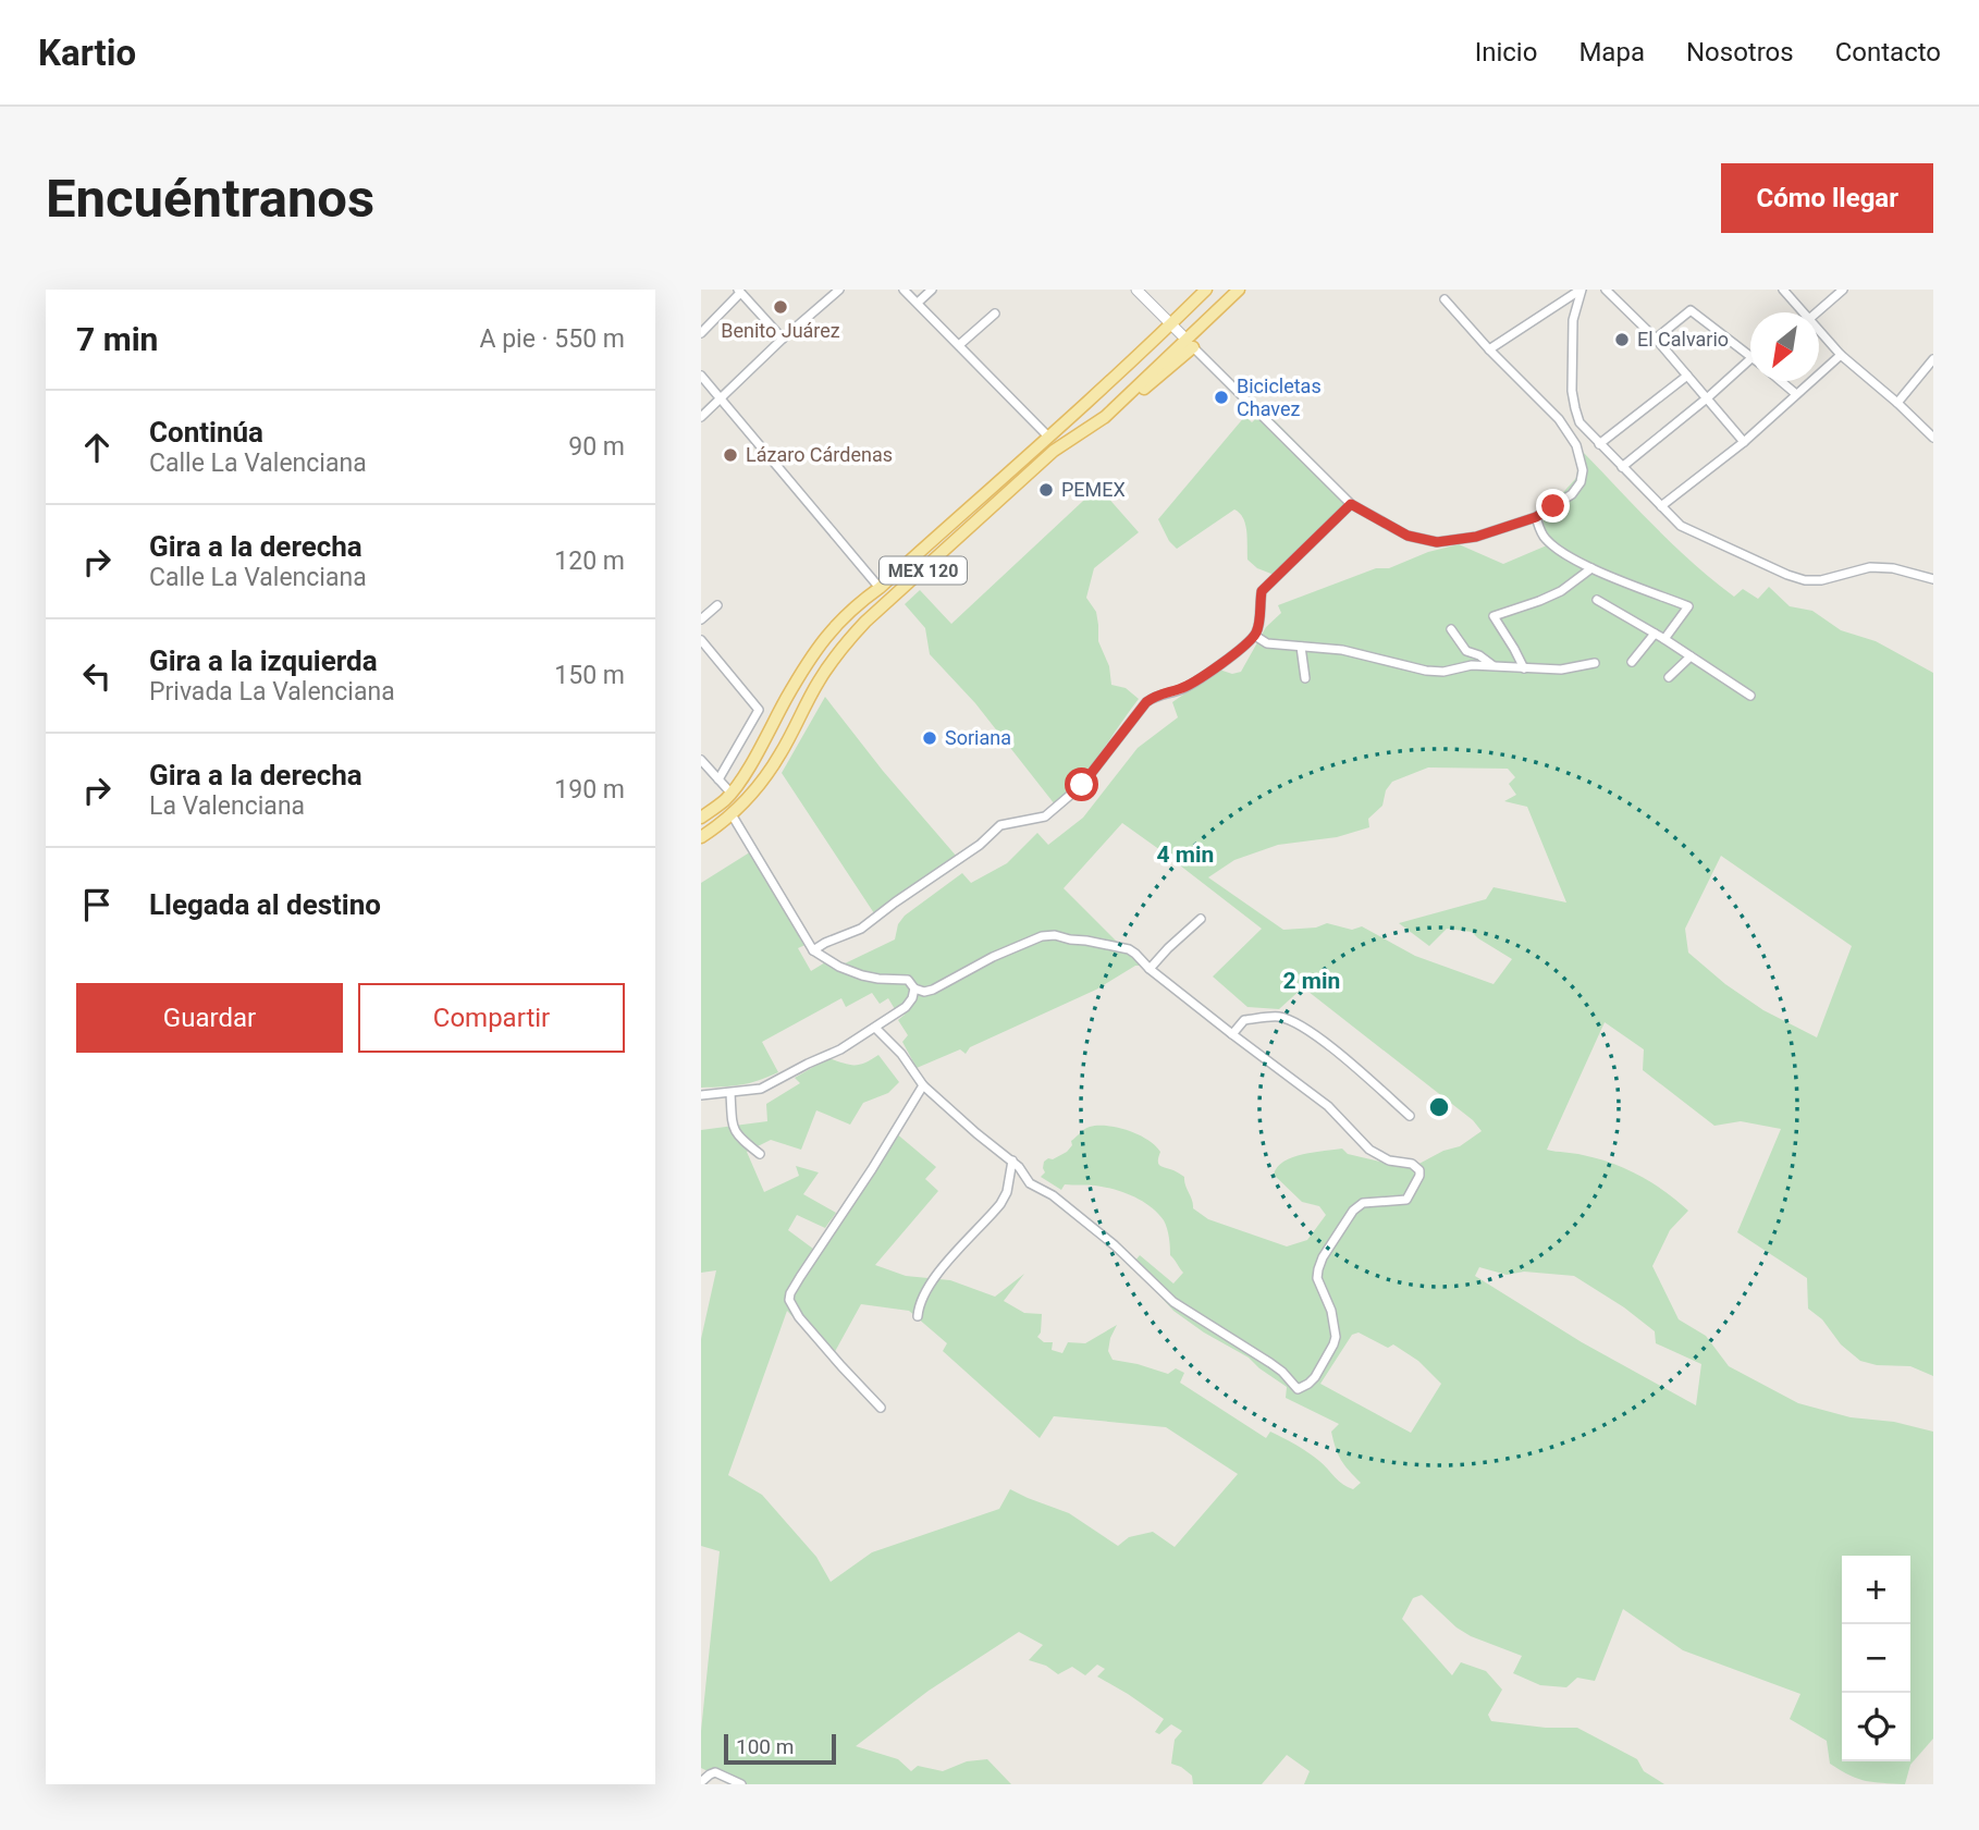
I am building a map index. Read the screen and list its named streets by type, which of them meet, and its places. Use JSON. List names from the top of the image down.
{
  "streets": {
    "main road": ["MEX 120"]
  },
  "places": [
    "Benito Juárez",
    "El Calvario",
    "Bicicletas Chavez",
    "Lázaro Cárdenas",
    "PEMEX",
    "Soriana"
  ],
  "scale_bar": "100 m",
  "north": "bottom left",
  "page": {
    "header": "Kartio",
    "nav": [
      "Inicio",
      "Mapa",
      "Nosotros",
      "Contacto"
    ],
    "buttons": [
      "Cómo llegar",
      ["Guardar", "Compartir"]
    ],
    "title": "Encuéntranos",
    "heading": ["7 min", "A pie · 550 m"],
    "list": [
      ["Continúa", "Calle La Valenciana", "90 m"],
      ["Gira a la derecha", "Calle La Valenciana", "120 m"],
      ["Gira a la izquierda", "Privada La Valenciana", "150 m"],
      ["Gira a la derecha", "La Valenciana", "190 m"],
      "Llegada al destino"
    ],
    "map_buttons": ["+", "−"],
    "scale": "100 m"
  },
  "rings": ["4 min", "2 min"]
}
